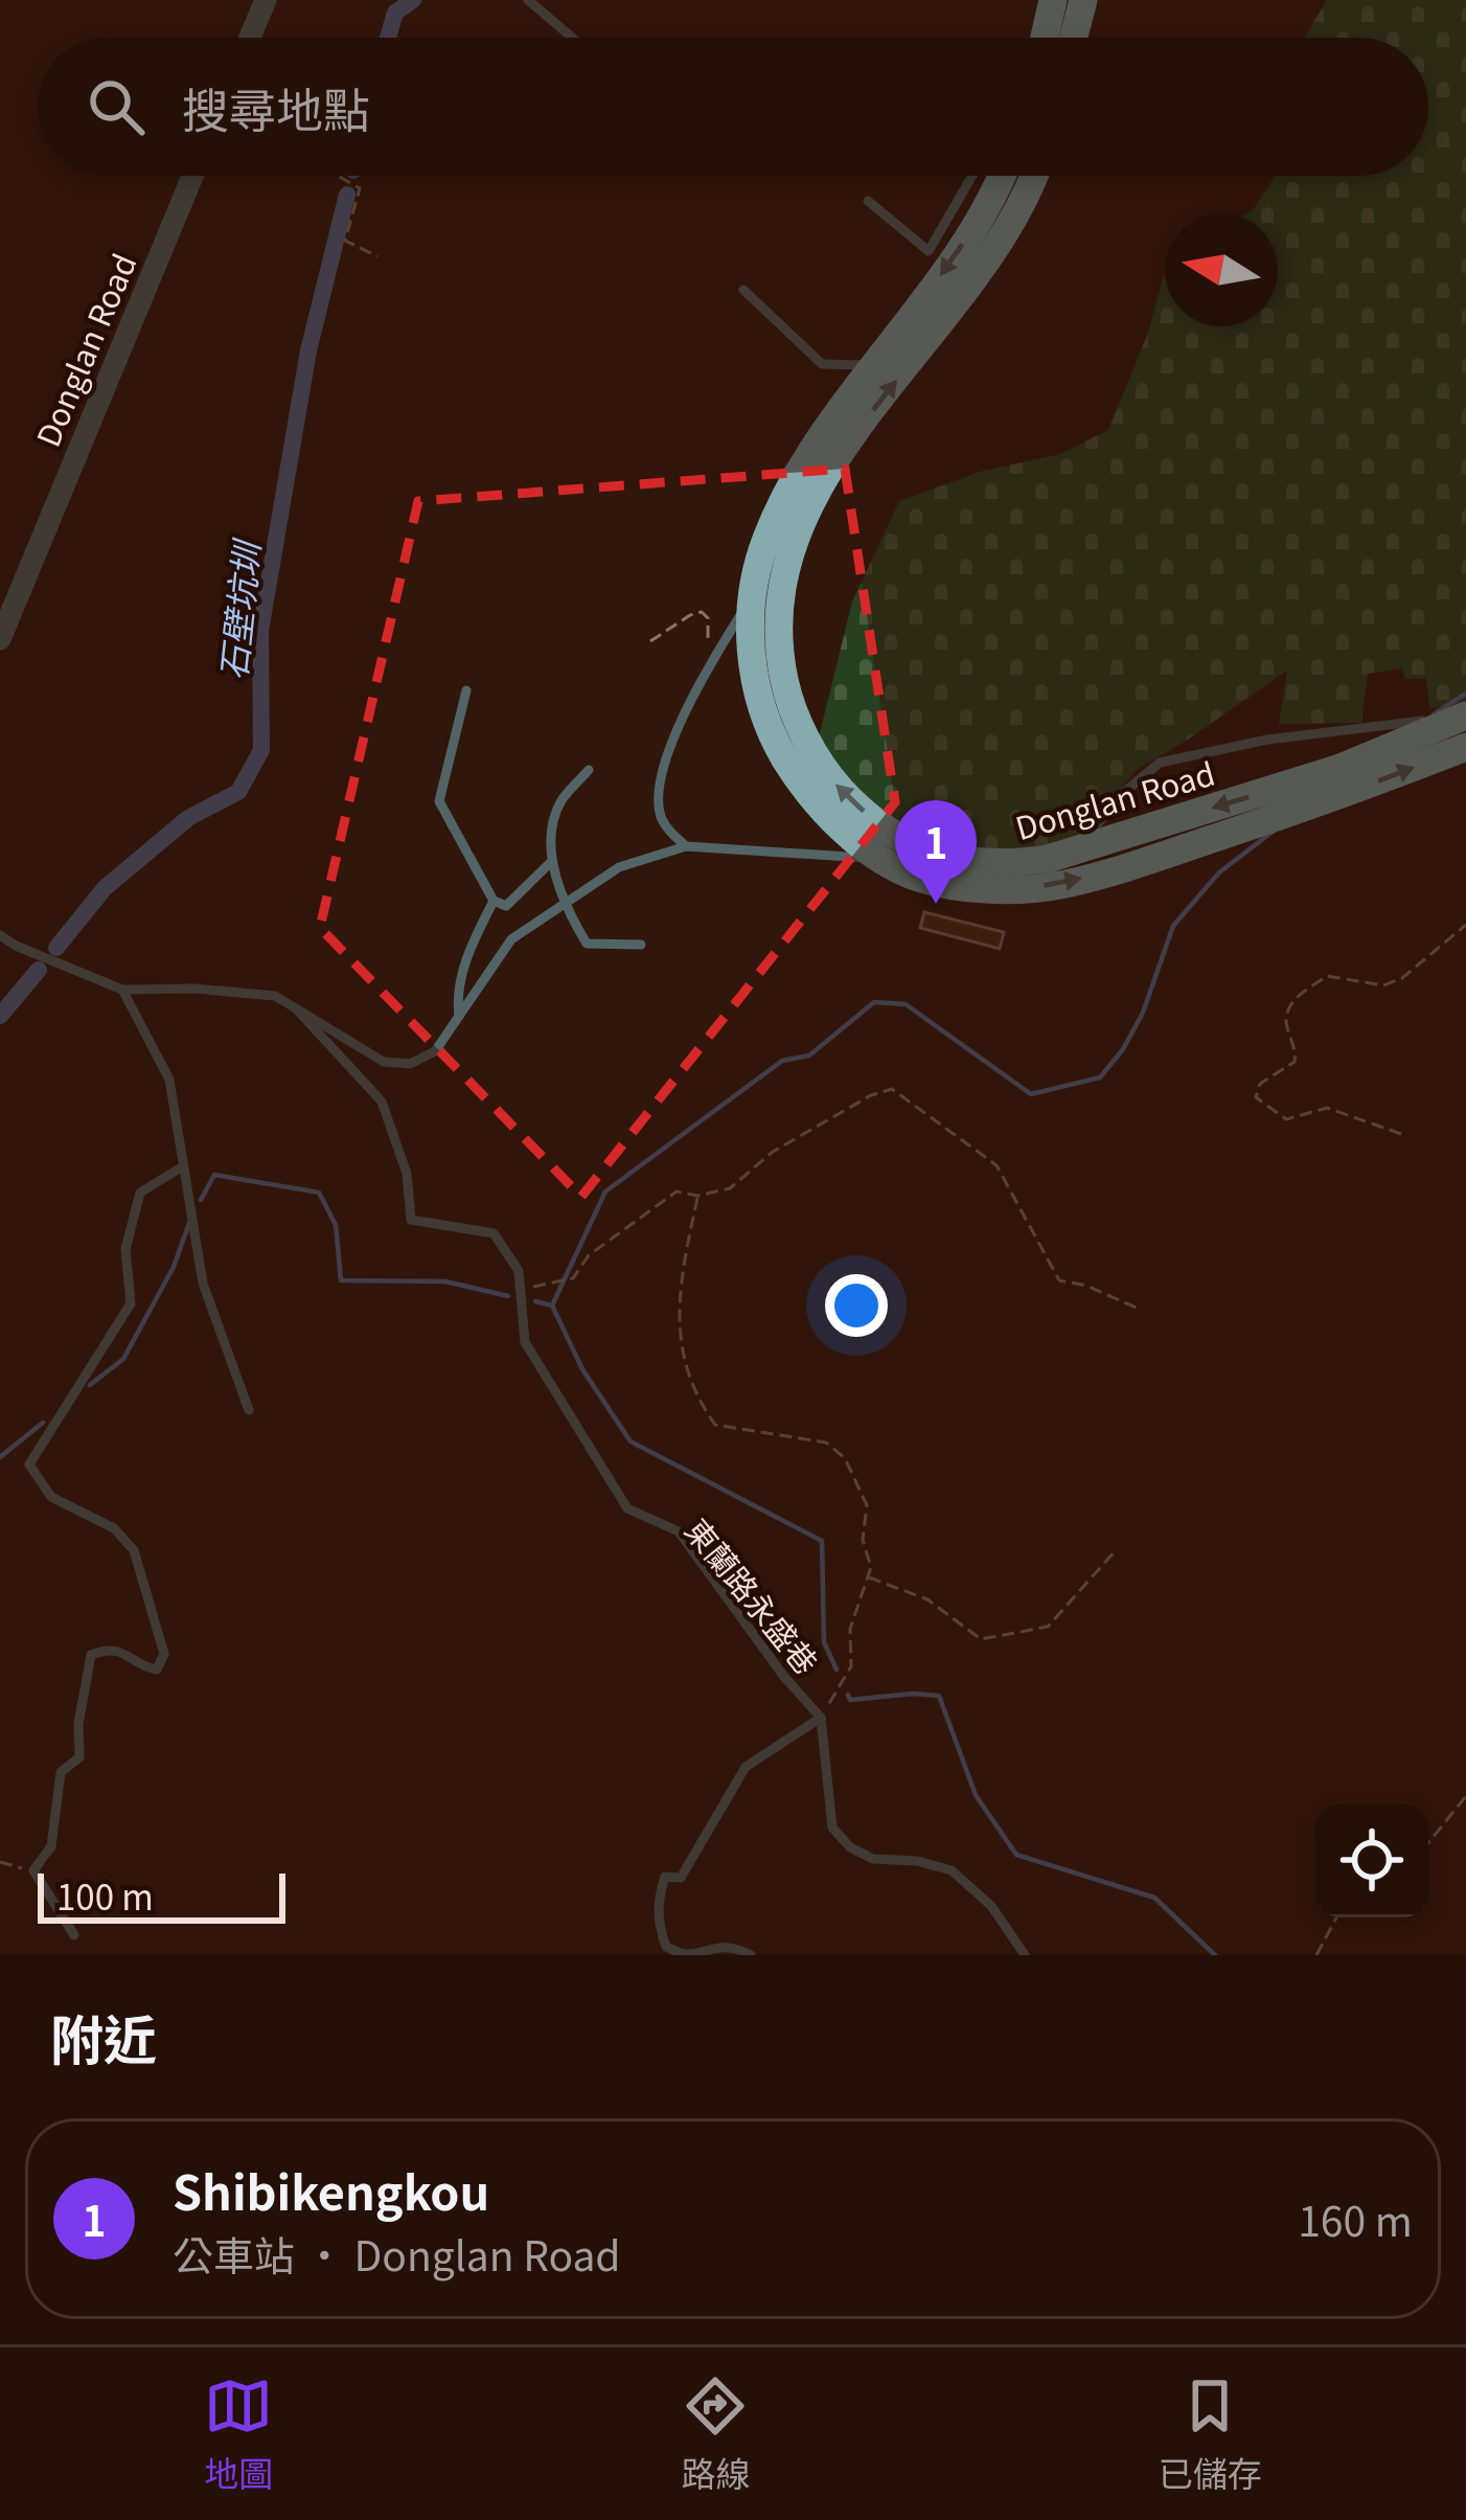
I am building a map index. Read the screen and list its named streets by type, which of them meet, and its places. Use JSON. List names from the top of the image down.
{
  "streets": {
    "main road": ["Donglan Road"],
    "lane": ["東蘭路永盛巷"]
  },
  "water": ["石壁坑圳"],
  "scale_bar": "100 m",
  "north": "left",
  "page": {
    "search": "搜尋地點",
    "pins": "1",
    "scale": "100 m",
    "heading": "附近",
    "list": [
      {
        "mark": "1",
        "name": "Shibikengkou",
        "note": "公車站 · Donglan Road",
        "value": "160 m"
      }
    ],
    "nav": ["地圖", "路線", "已儲存"]
  }
}
